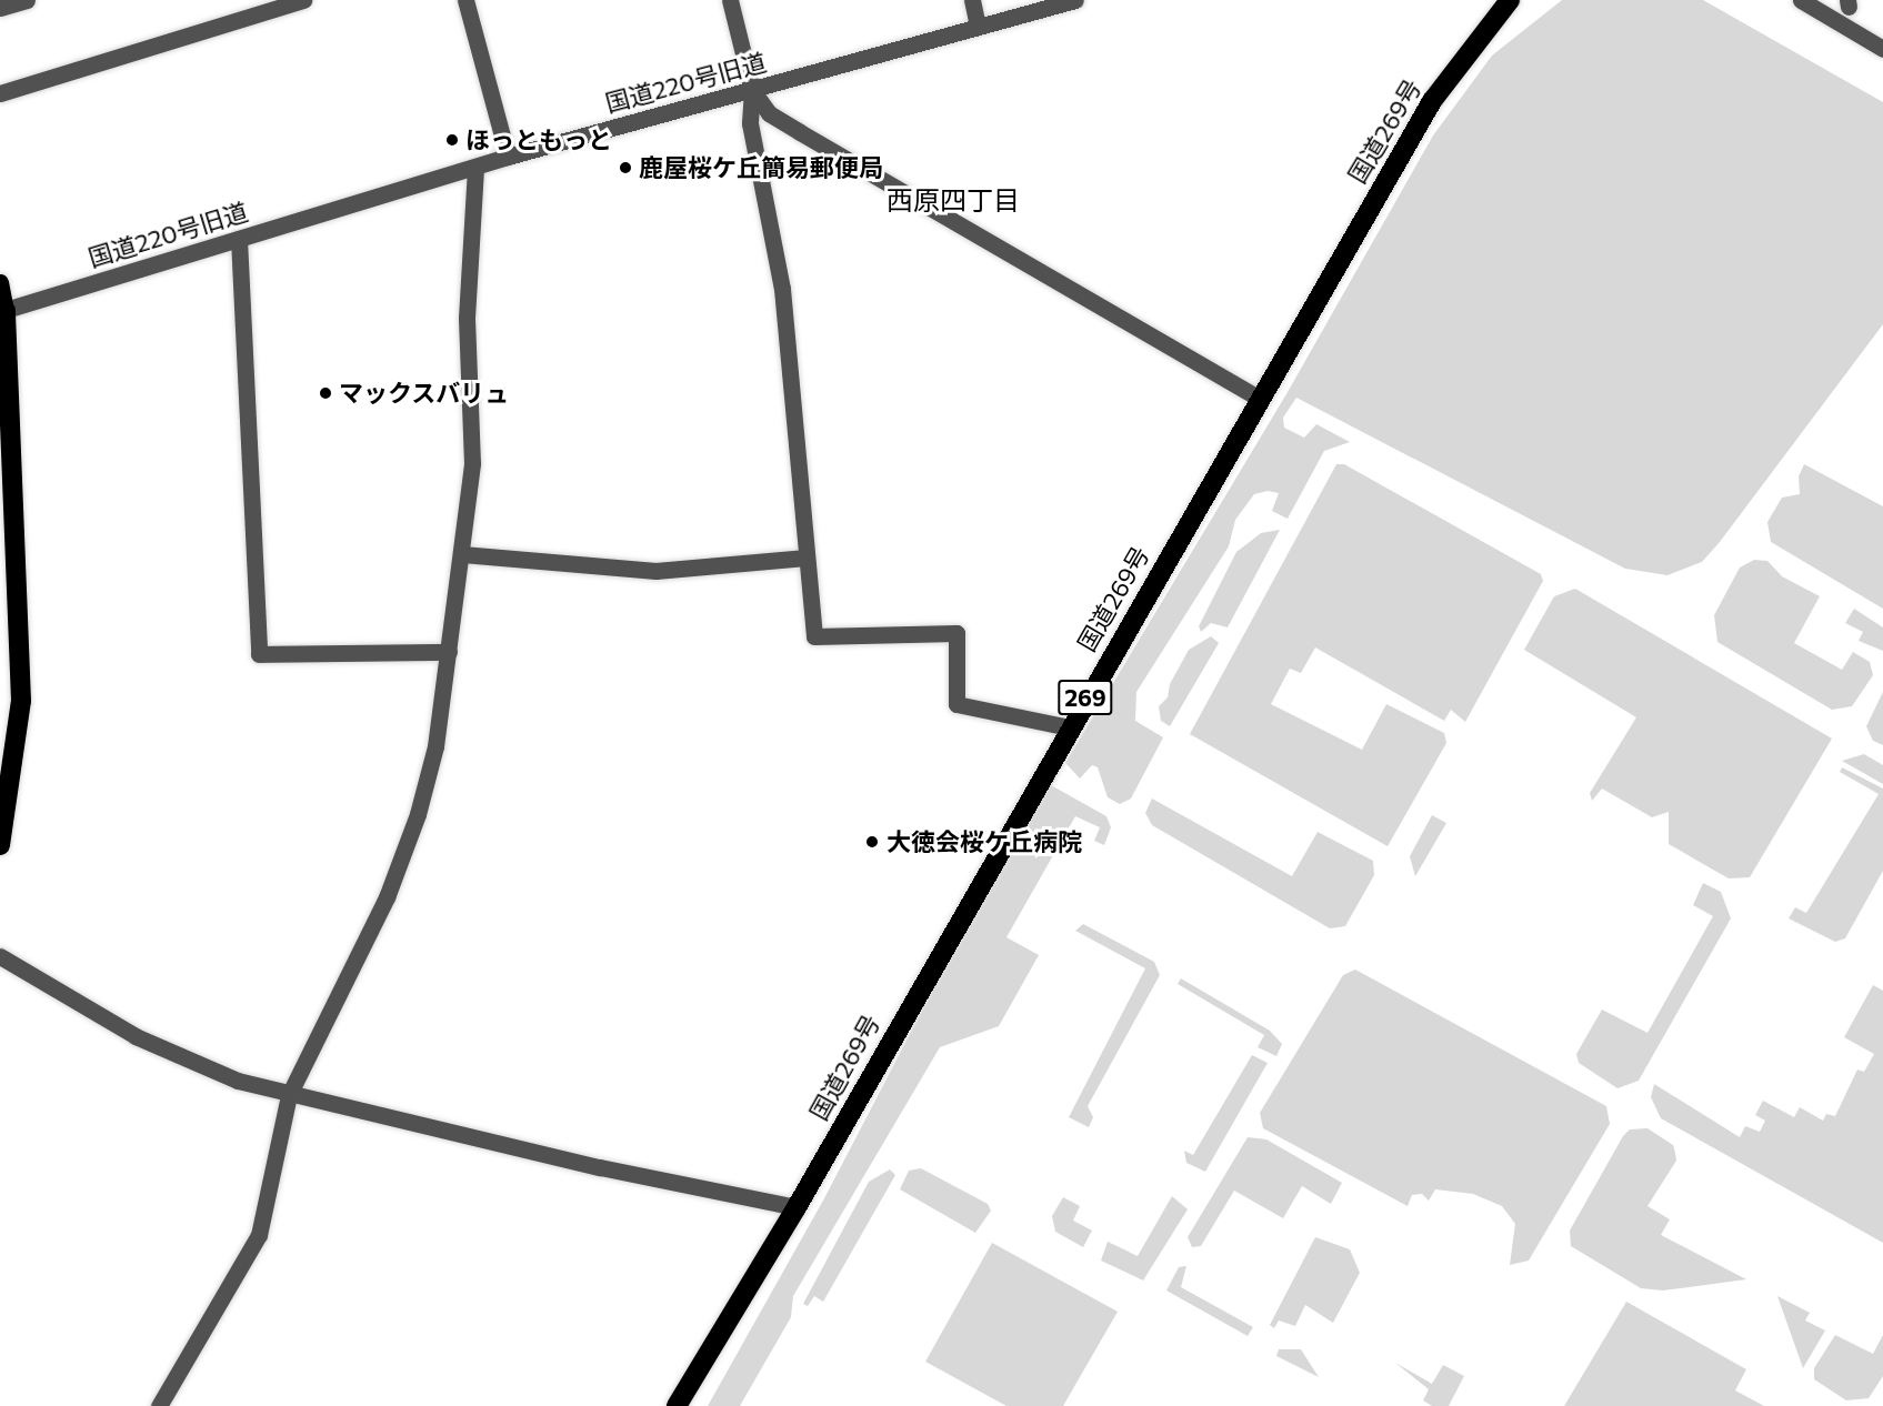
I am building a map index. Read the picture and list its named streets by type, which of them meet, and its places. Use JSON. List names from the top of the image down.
{
  "streets": {
    "highway": ["国道269号", "269"],
    "street": ["国道220号旧道"]
  },
  "districts": ["西原四丁目"],
  "places": [
    "ほっともっと",
    "鹿屋桜ケ丘簡易郵便局",
    "マックスバリュ",
    "大徳会桜ケ丘病院"
  ]
}
